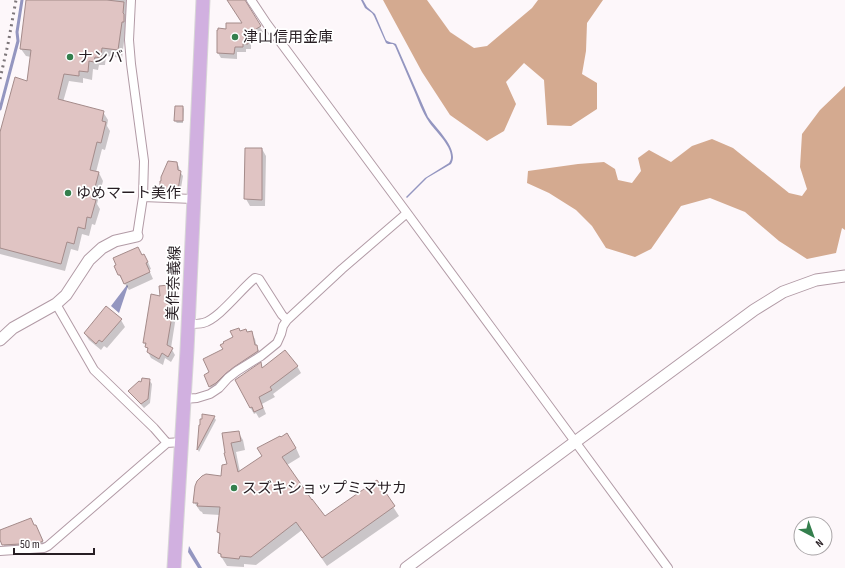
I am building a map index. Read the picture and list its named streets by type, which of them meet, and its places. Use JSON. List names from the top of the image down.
{
  "streets": {
    "main road": ["美作奈義線"]
  },
  "places": [
    "津山信用金庫",
    "ナンバ",
    "ゆめマート美作",
    "スズキショップミマサカ"
  ],
  "scale_bar": "50 m",
  "north": "bottom right"
}
